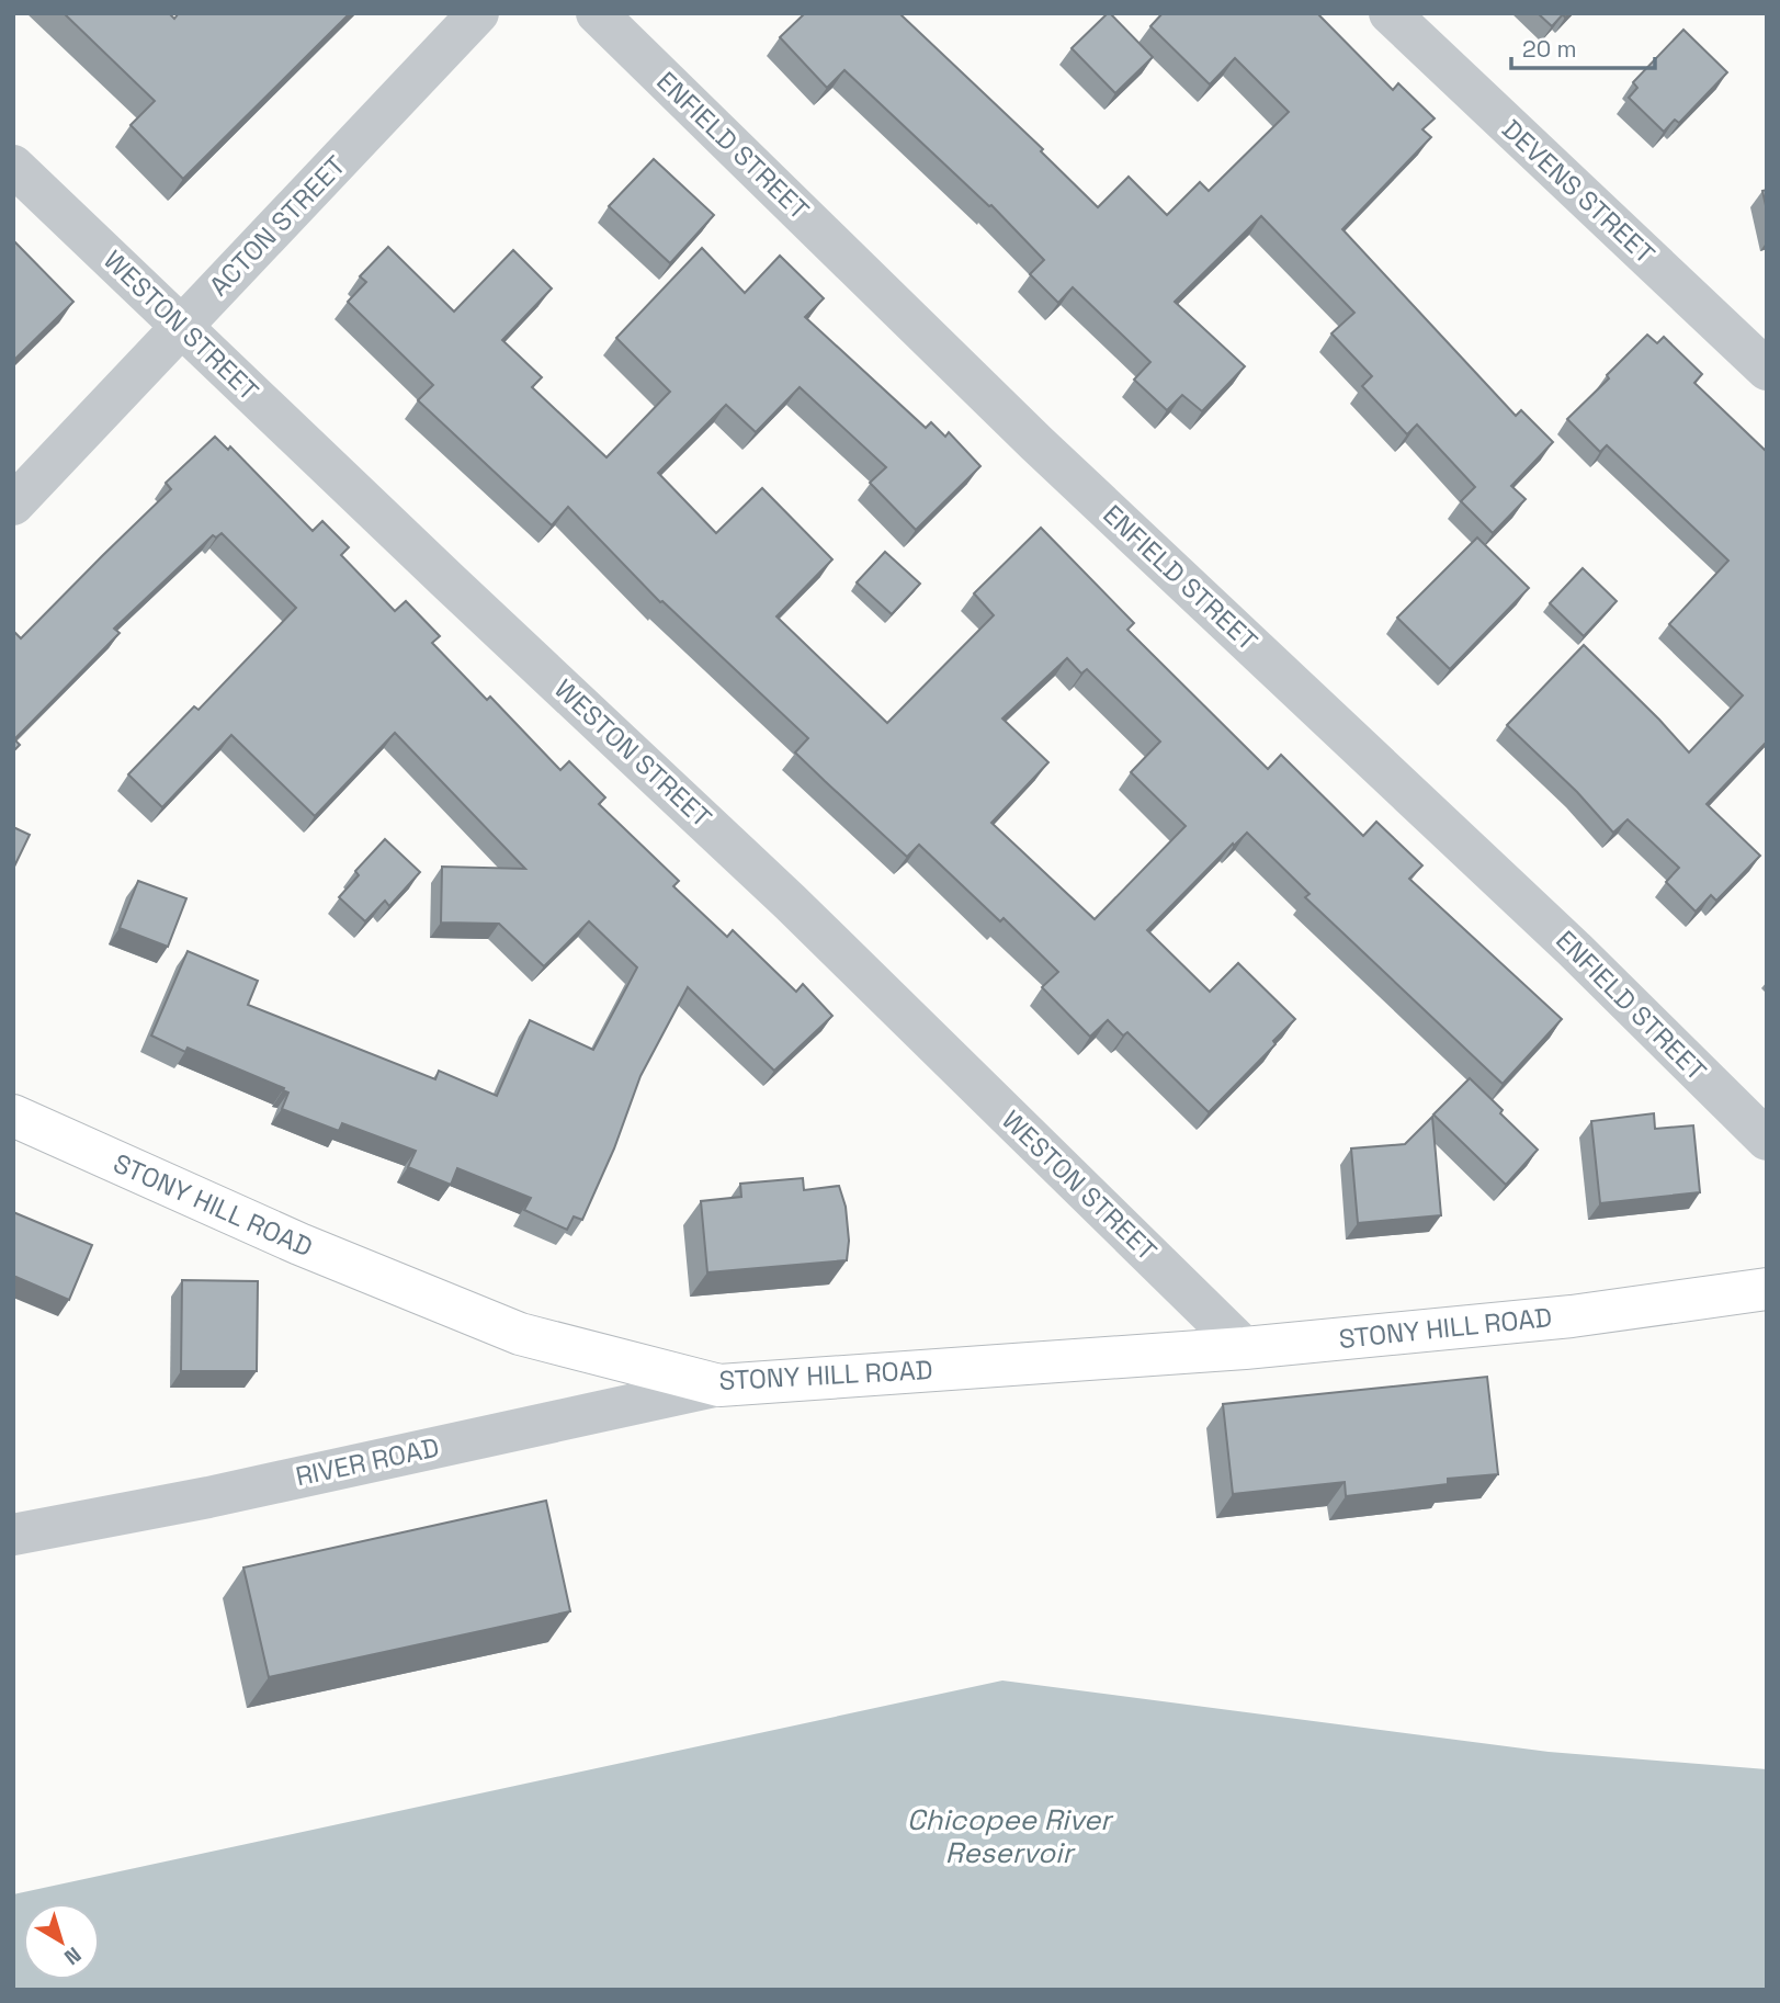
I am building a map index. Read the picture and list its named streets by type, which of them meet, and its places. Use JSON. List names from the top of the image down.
{
  "streets": {
    "main road": ["STONY HILL ROAD"],
    "street": [
      "ENFIELD STREET",
      "DEVENS STREET",
      "ACTON STREET",
      "WESTON STREET",
      "RIVER ROAD"
    ]
  },
  "crossings": [
    ["ACTON STREET", "WESTON STREET"],
    ["WESTON STREET", "STONY HILL ROAD"],
    ["STONY HILL ROAD", "RIVER ROAD"]
  ],
  "water": ["Chicopee River Reservoir"],
  "scale_bar": "20 m",
  "north": "bottom right"
}
